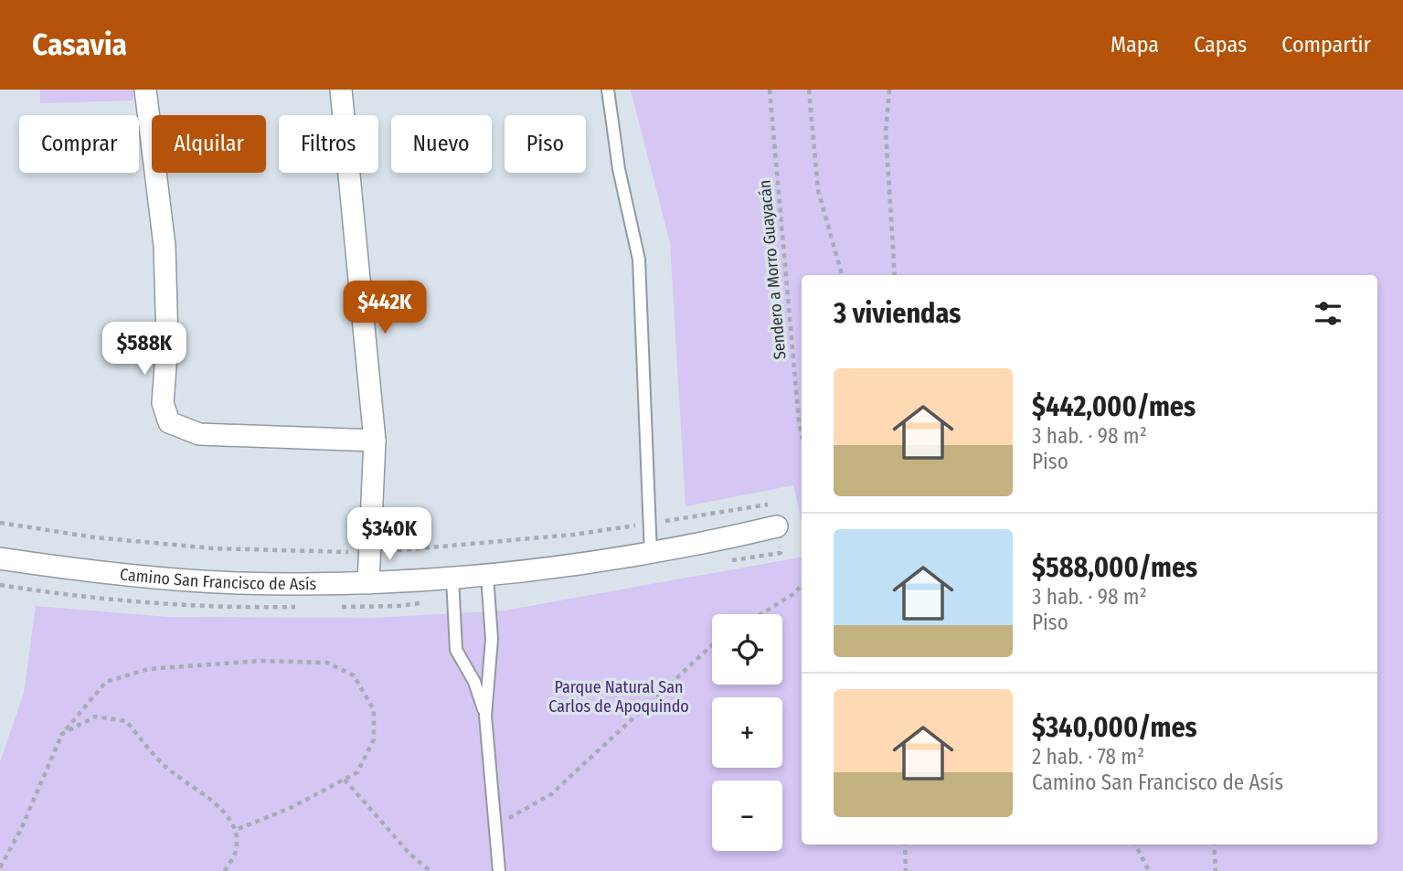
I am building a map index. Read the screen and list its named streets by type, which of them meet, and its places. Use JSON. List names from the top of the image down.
{
  "streets": {
    "street": ["Camino San Francisco de Asís"],
    "path": ["Sendero a Morro Guayacán"]
  },
  "parks": ["Parque Natural San Carlos de Apoquindo"],
  "page": {
    "header": "Casavia",
    "nav": ["Mapa", "Capas", "Compartir"],
    "chip": [
      "Comprar",
      "Alquilar",
      "Filtros",
      "Nuevo",
      "Piso"
    ],
    "heading": "3 viviendas",
    "price": ["$442K", "$588K", "$340K"],
    "list": [
      {
        "name": "$442,000/mes",
        "note": "3 hab. · 98 m² · Piso"
      },
      {
        "name": "$588,000/mes",
        "note": "3 hab. · 98 m² · Piso"
      },
      {
        "name": "$340,000/mes",
        "note": "2 hab. · 78 m² · Camino San Francisco de Asís"
      }
    ],
    "map_buttons": ["+", "−"]
  }
}
